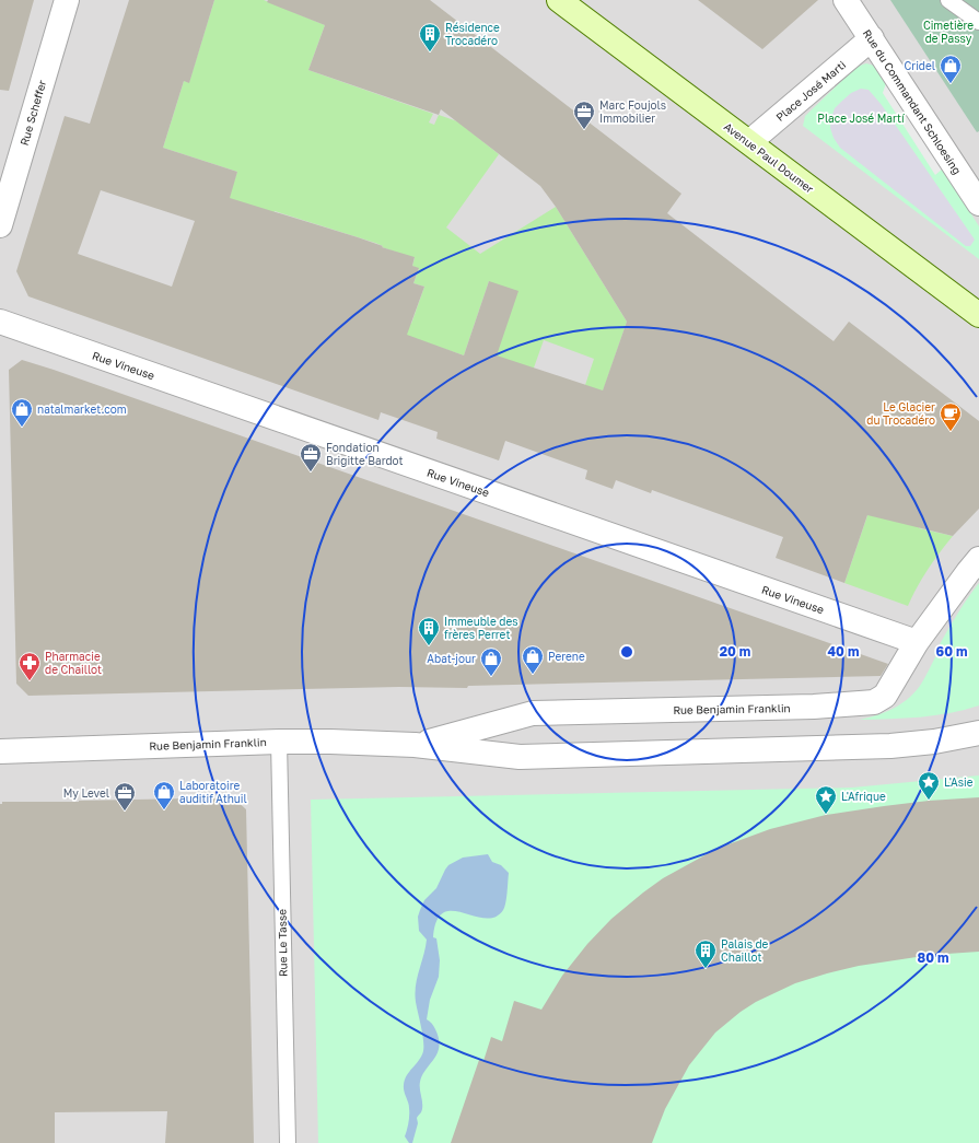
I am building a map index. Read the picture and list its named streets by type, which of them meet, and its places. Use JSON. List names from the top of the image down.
{
  "streets": {
    "main road": ["Avenue Paul Doumer"],
    "street": [
      "Place José Marti",
      "Rue du Commandant Schloesing",
      "Rue Scheffer",
      "Rue Vineuse",
      "Rue Benjamin Franklin"
    ],
    "lane": ["Rue Le Tasse"]
  },
  "crossings": [
    ["Place José Marti", "Rue du Commandant Schloesing"],
    ["Place José Marti", "Avenue Paul Doumer"],
    ["Rue Vineuse", "Rue Benjamin Franklin"],
    ["Rue Benjamin Franklin", "Rue Le Tasse"]
  ],
  "parks": ["Cimetière de Passy", "Place José Martí"],
  "places": {
    "building": ["Résidence Trocadéro", "Immeuble des frères Perret", "Palais de Chaillot"],
    "shop": [
      "Cridel",
      "natalmarket.com",
      "Perene",
      "Abat-jour",
      "Laboratoire auditif Athuil"
    ],
    "office": ["Marc Foujols Immobilier", "Fondation Brigitte Bardot", "My Level"],
    "cafe": ["Le Glacier du Trocadéro"],
    "pharmacy": ["Pharmacie de Chaillot"],
    "place": ["L'Asie", "L'Afrique"]
  },
  "rings": [
    "20 m",
    "40 m",
    "60 m",
    "80 m"
  ]
}
